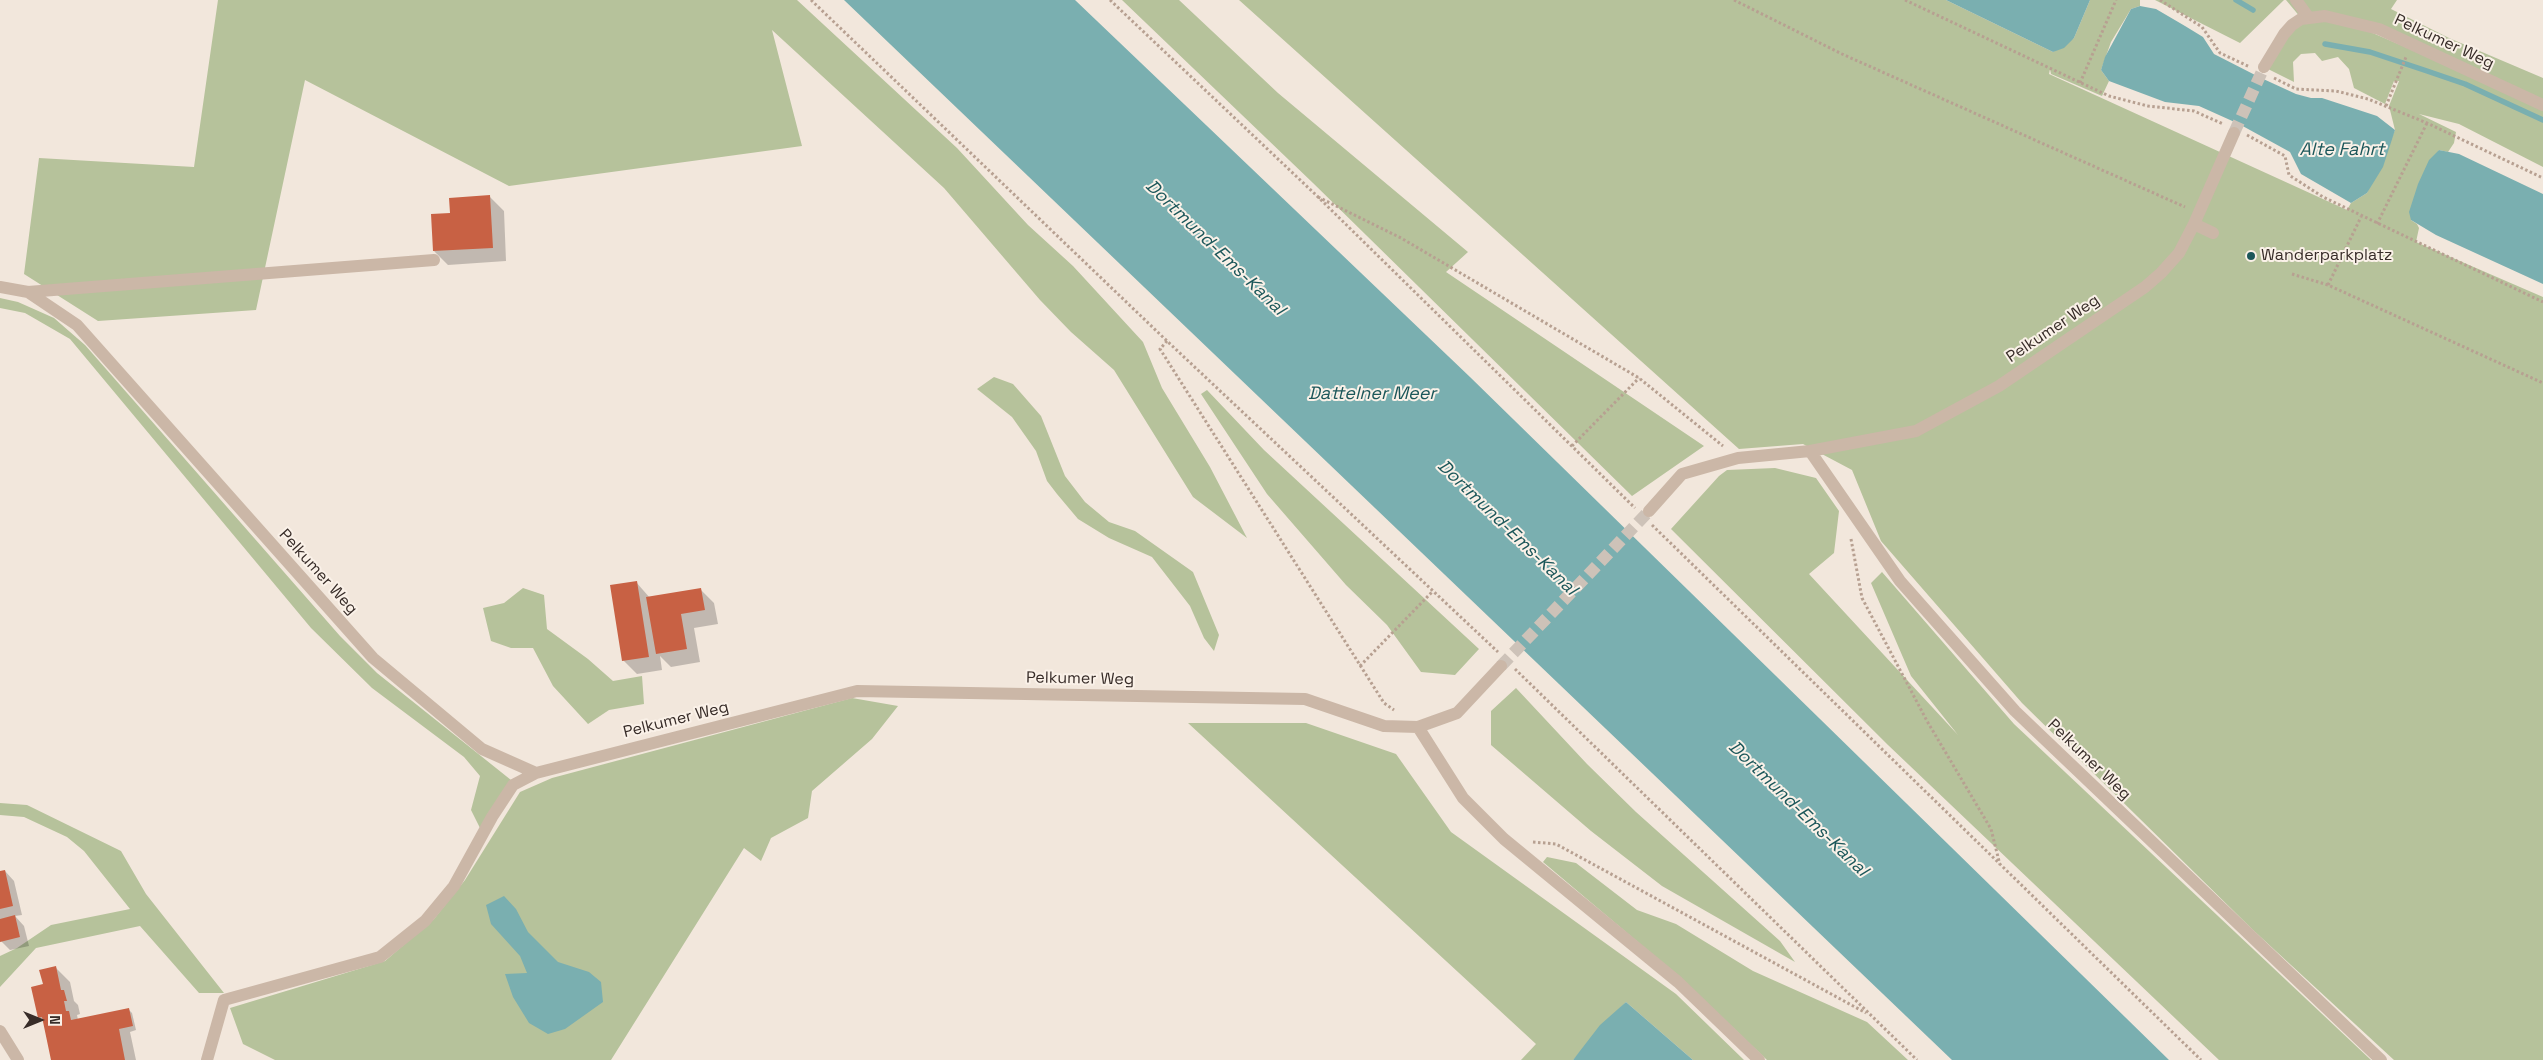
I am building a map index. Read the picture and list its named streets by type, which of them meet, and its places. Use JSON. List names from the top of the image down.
{
  "streets": {
    "street": ["Pelkumer Weg"]
  },
  "water": ["Alte Fahrt", "Dortmund-Ems-Kanal", "Dattelner Meer"],
  "places": ["Wanderparkplatz"],
  "north": "right"
}
